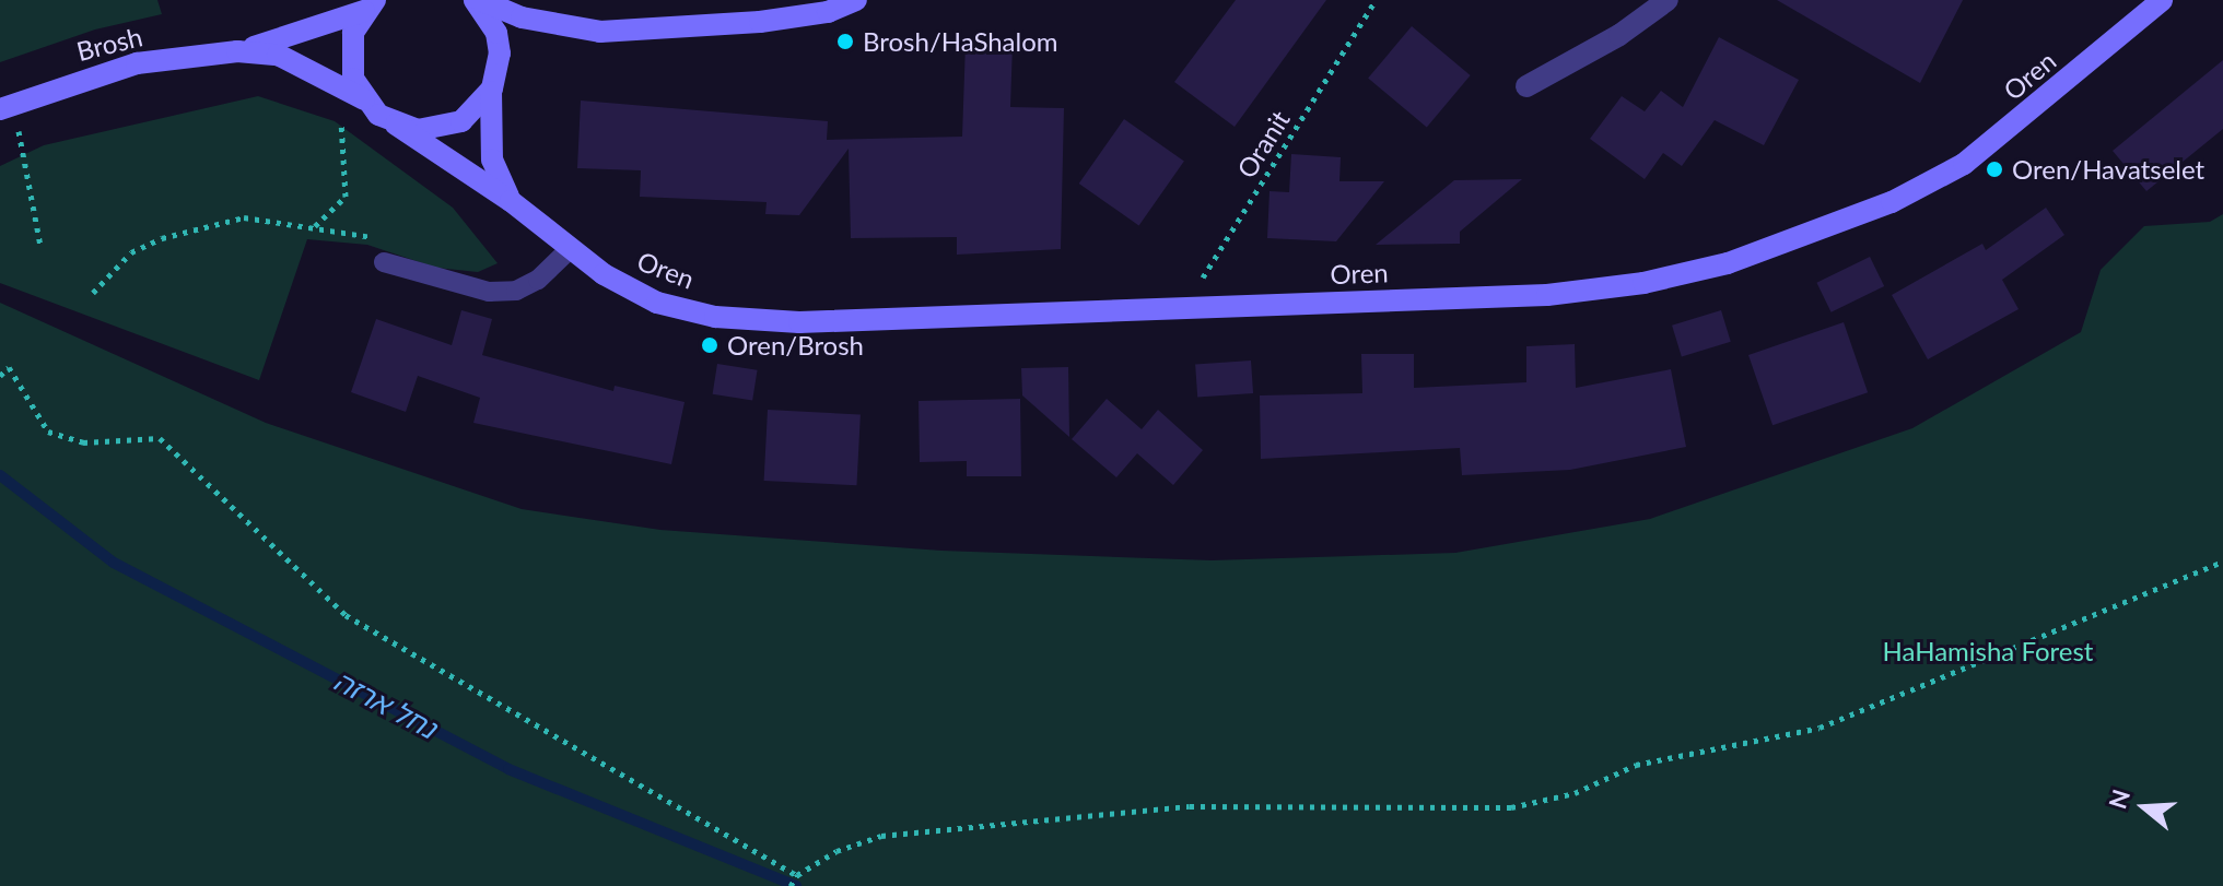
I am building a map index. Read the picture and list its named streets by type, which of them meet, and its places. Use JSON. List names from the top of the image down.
{
  "streets": {
    "street": ["Brosh", "Oren"],
    "path": ["Oranit"]
  },
  "crossings": [
    ["Brosh", "Oren"],
    ["Oren", "Oranit"]
  ],
  "water": ["נחל ארזה"],
  "parks": ["HaHamisha Forest"],
  "places": ["Brosh/HaShalom", "Oren/Havatselet", "Oren/Brosh"],
  "north": "left"
}
